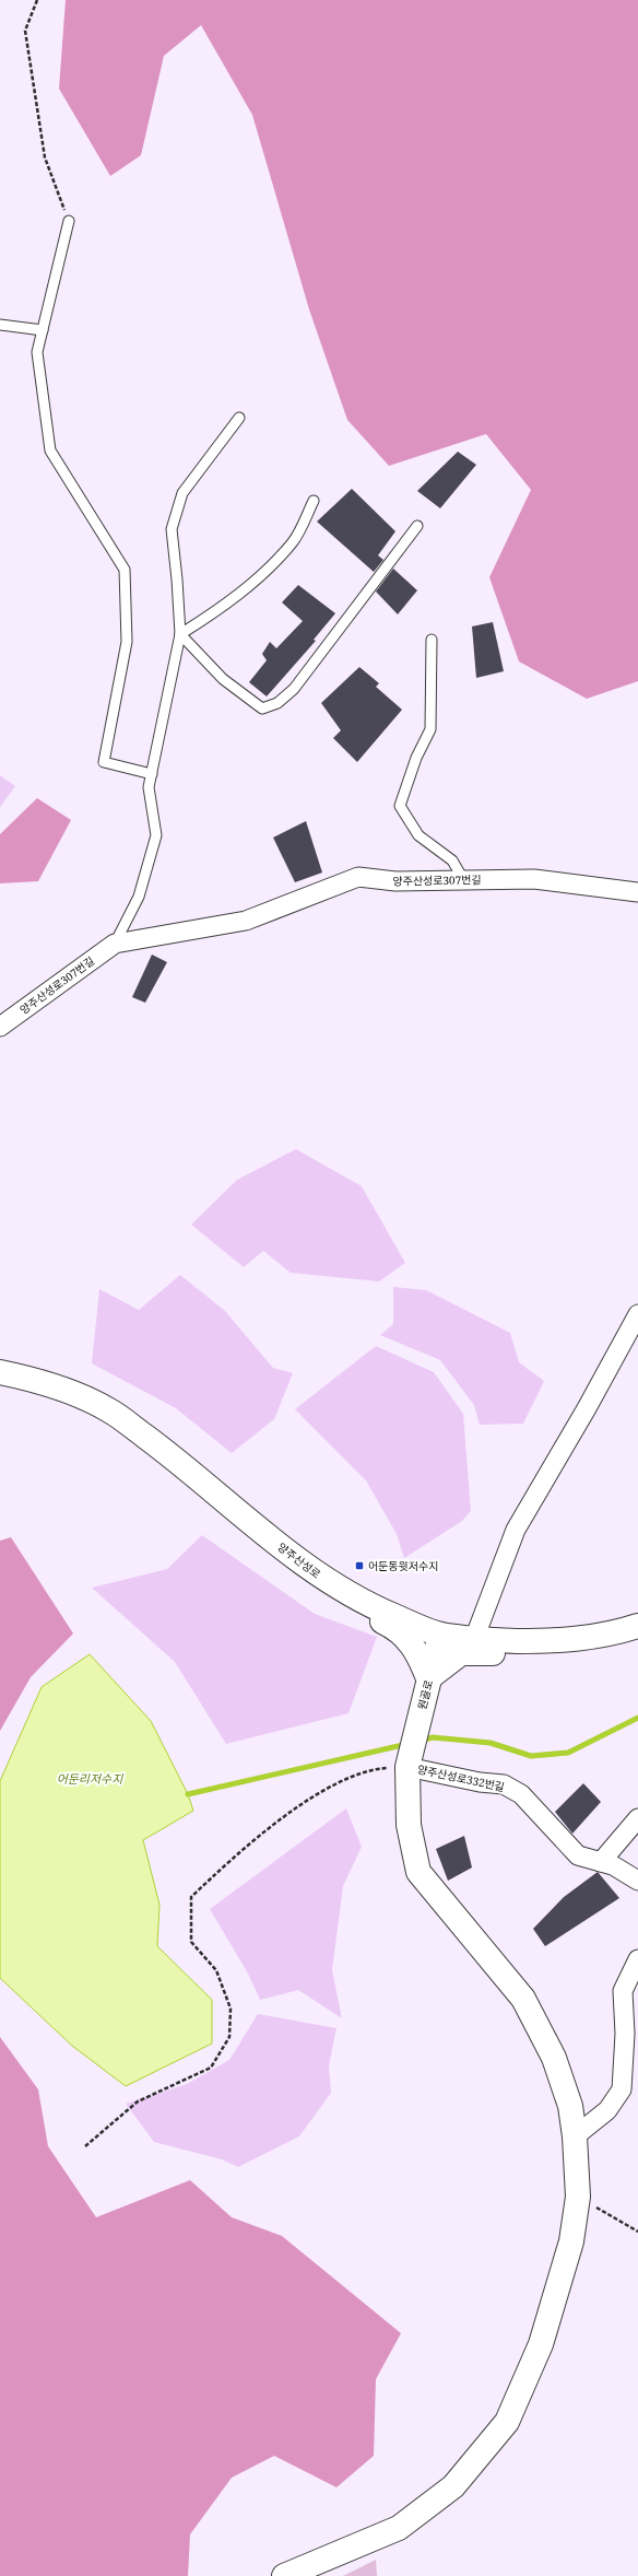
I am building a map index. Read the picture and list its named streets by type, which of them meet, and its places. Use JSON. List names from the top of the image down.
{
  "streets": {
    "street": [
      "양주산성로307번길",
      "양주산성로",
      "원골로",
      "양주산성로332번길"
    ]
  },
  "crossings": [
    ["양주산성로", "원골로"],
    ["원골로", "양주산성로332번길"]
  ],
  "water": ["어둔리저수지"],
  "places": {
    "transit": ["어둔동윗저수지"]
  }
}
